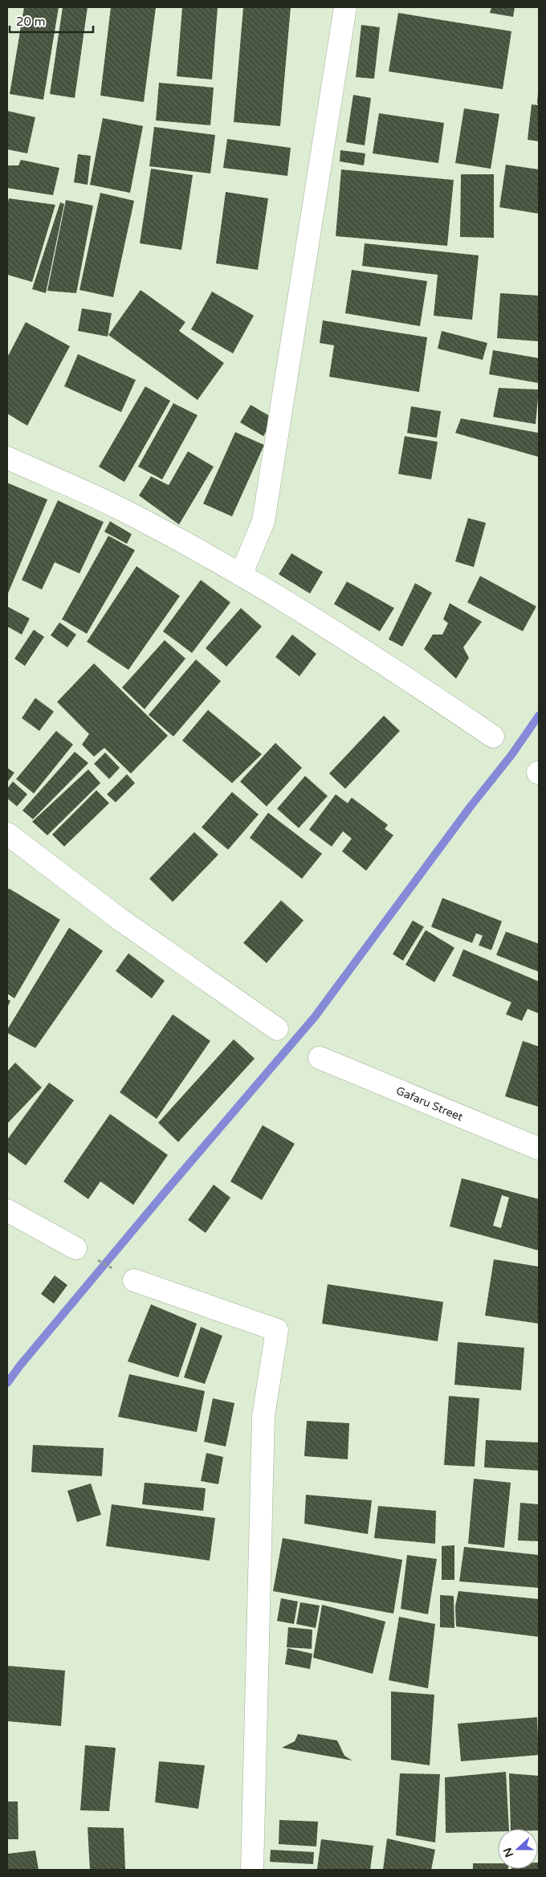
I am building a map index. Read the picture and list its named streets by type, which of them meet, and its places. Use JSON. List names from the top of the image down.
{
  "streets": {
    "street": ["Gafaru Street"]
  },
  "scale_bar": "20 m",
  "north": "left"
}
